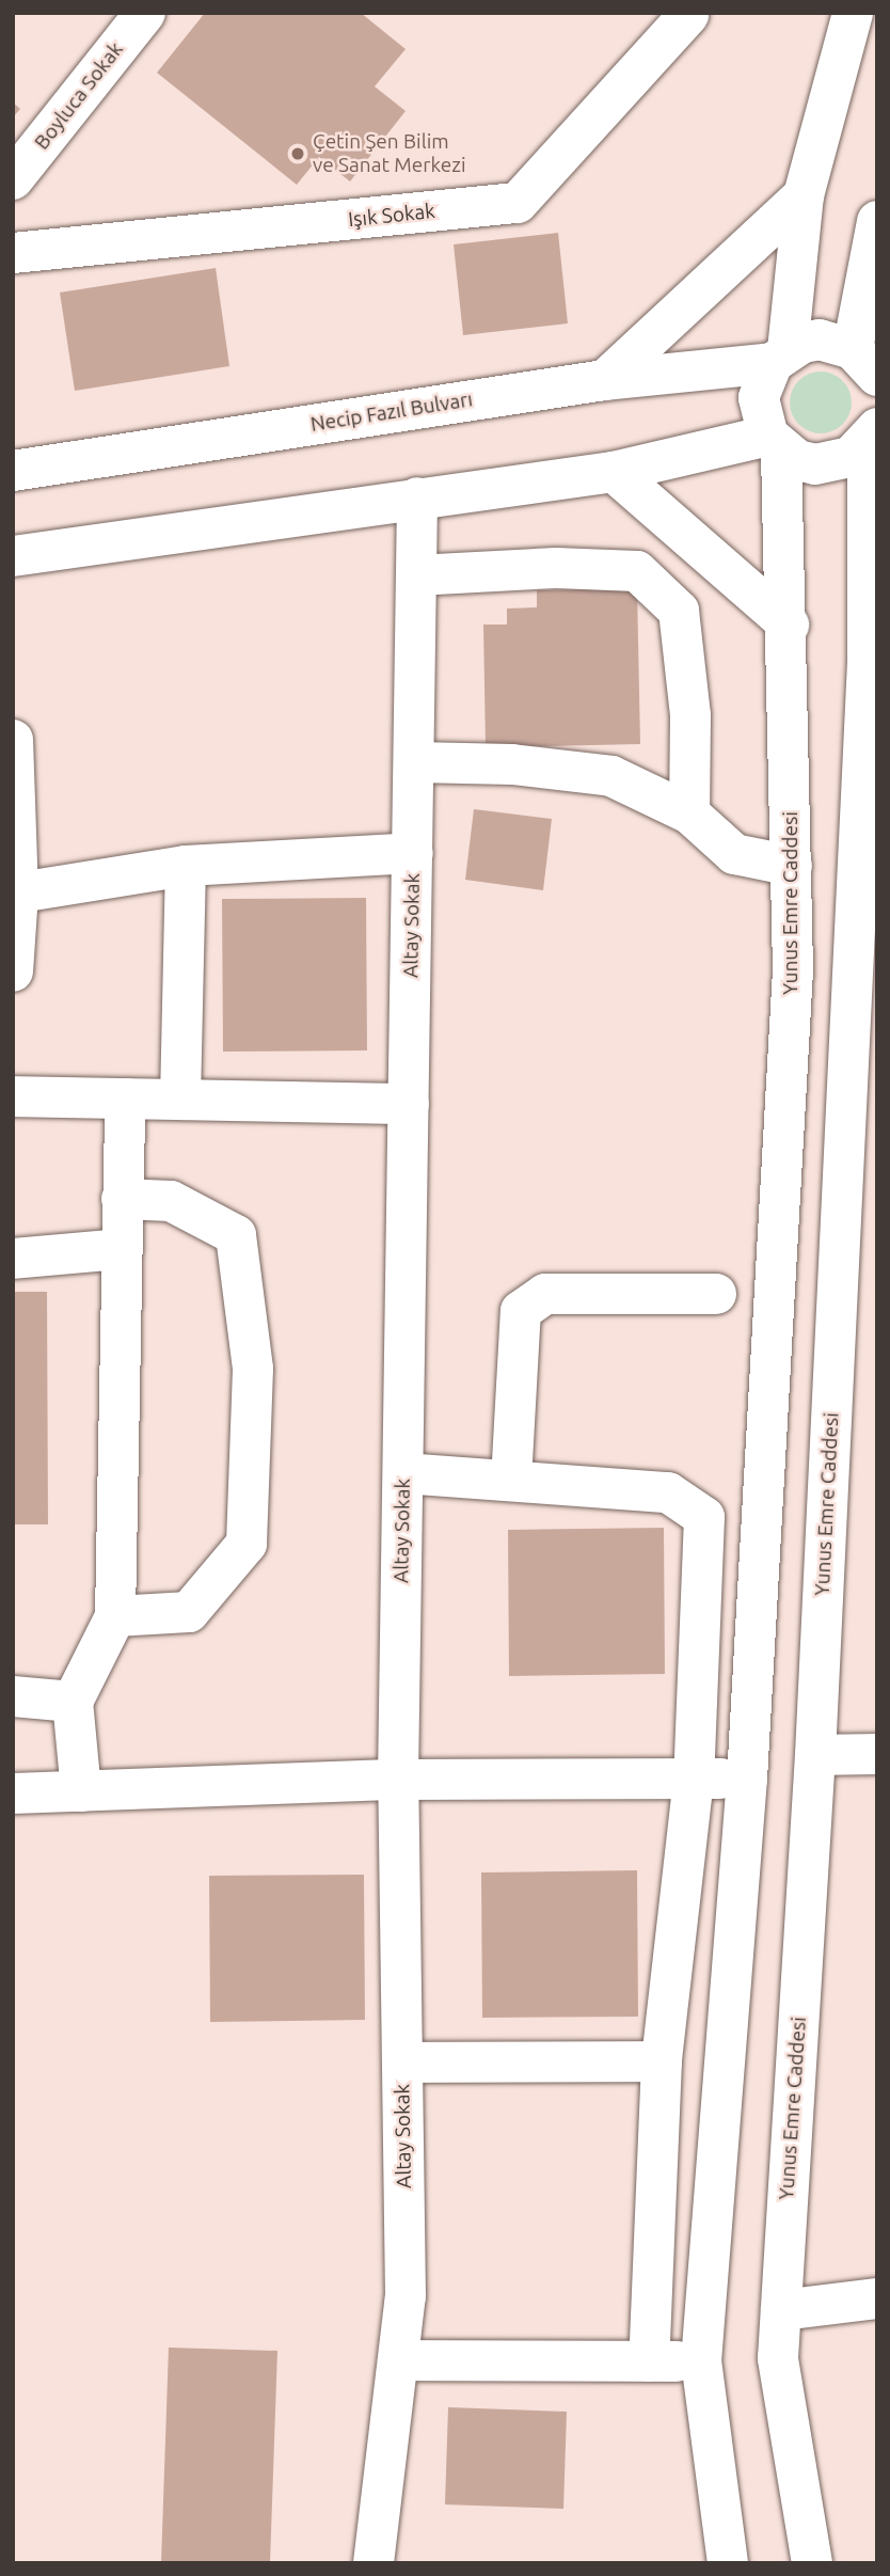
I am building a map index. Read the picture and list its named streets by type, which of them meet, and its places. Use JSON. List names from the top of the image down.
{
  "streets": {
    "street": [
      "Boyluca Sokak",
      "Işık Sokak",
      "Necip Fazıl Bulvarı",
      "Yunus Emre Caddesi",
      "Altay Sokak"
    ]
  },
  "crossings": [
    ["Necip Fazıl Bulvarı", "Yunus Emre Caddesi"]
  ],
  "places": ["Çetin Şen Bilim ve Sanat Merkezi"]
}
